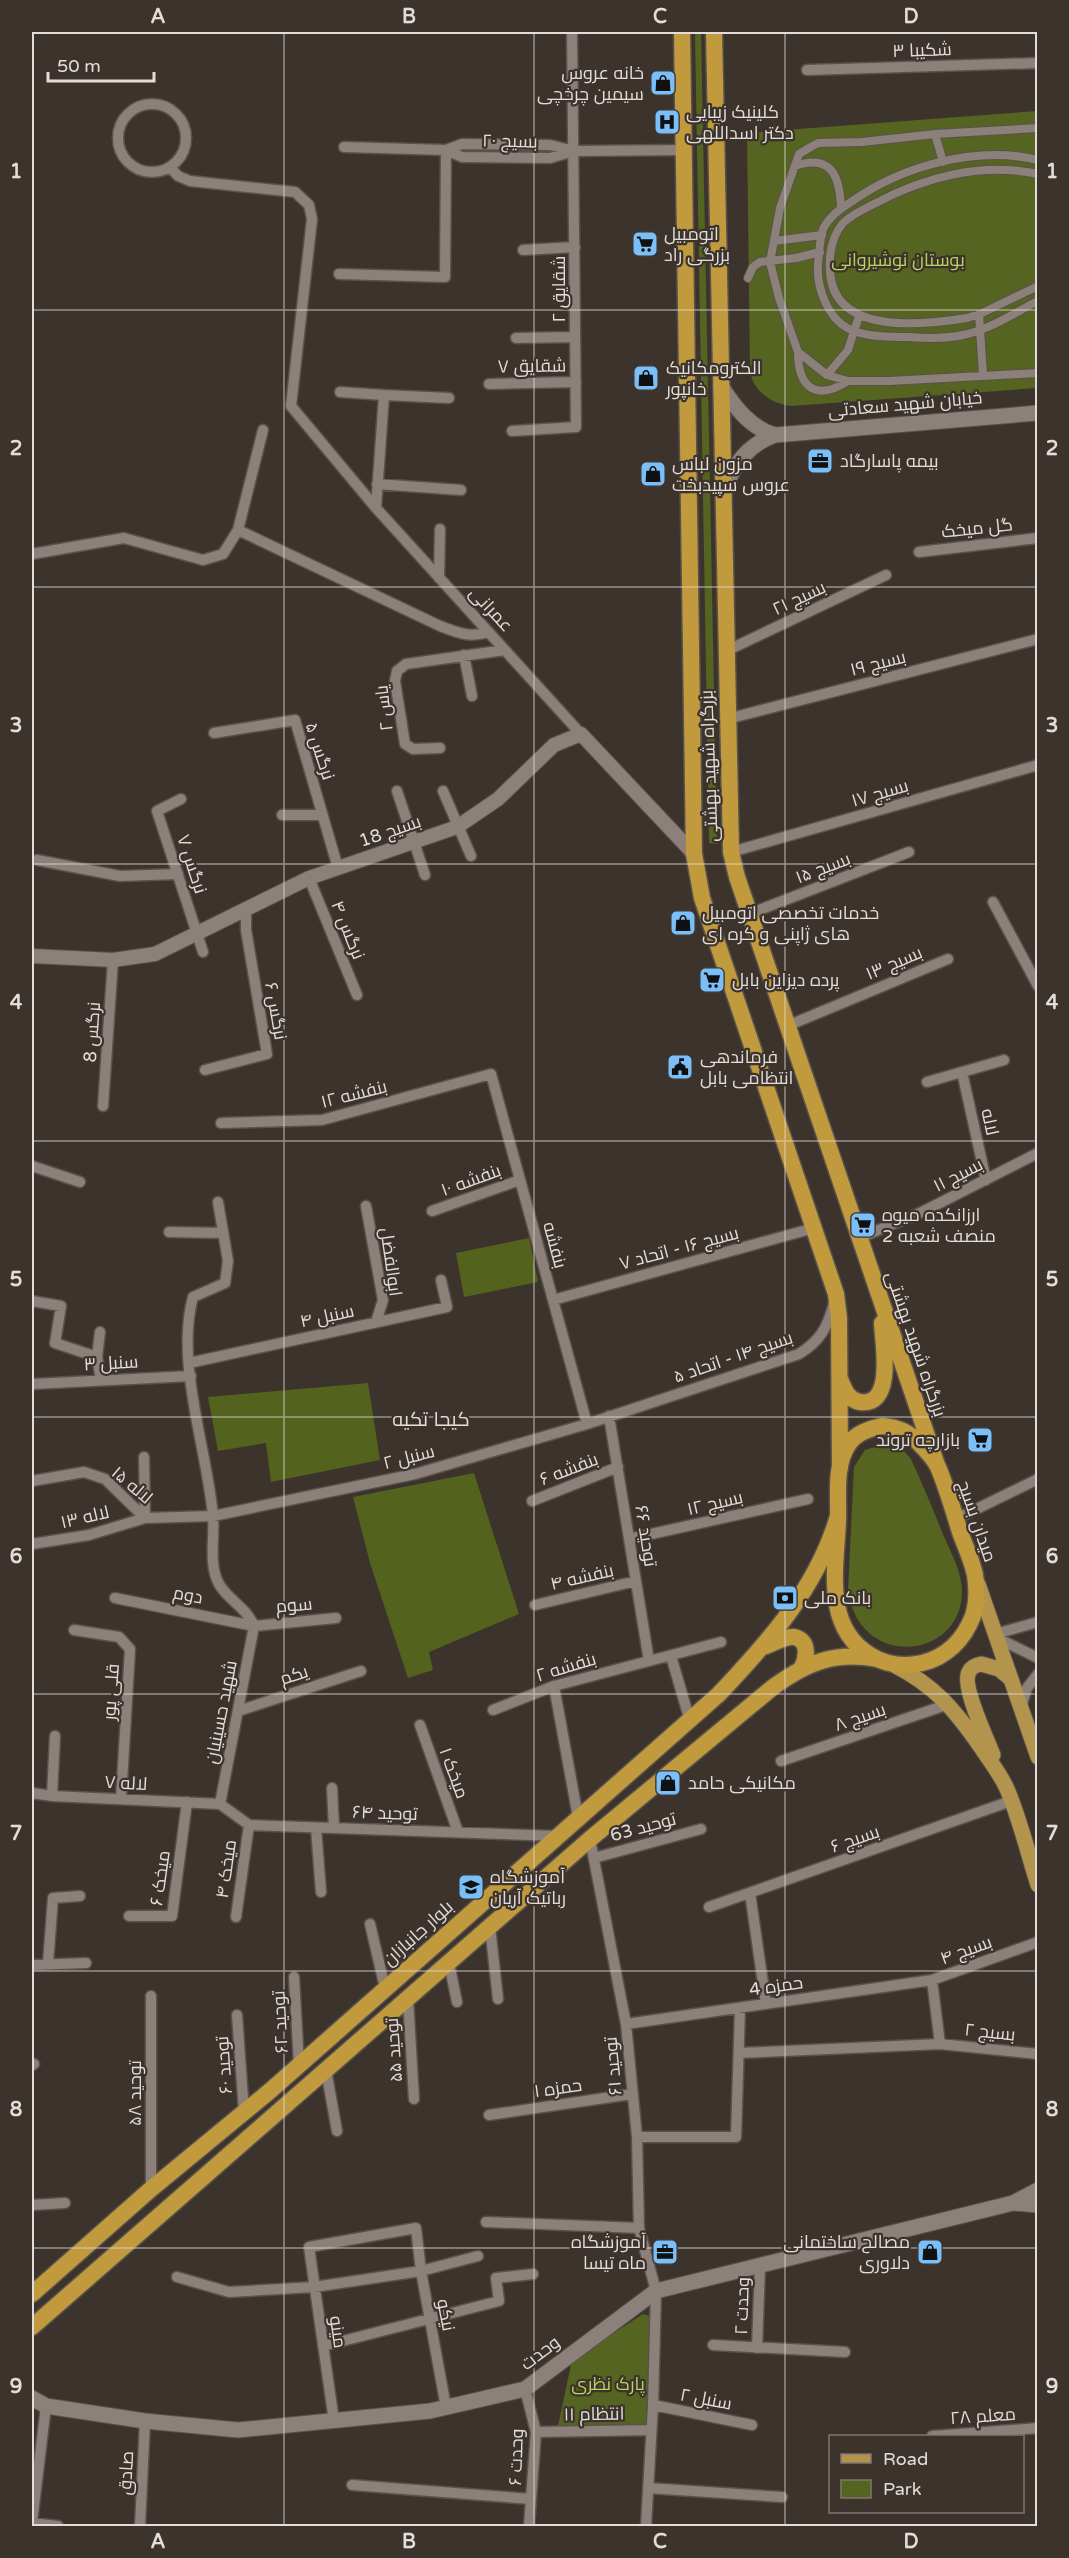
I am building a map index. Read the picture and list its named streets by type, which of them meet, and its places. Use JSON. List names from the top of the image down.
{
  "streets": {
    "highway": ["بزرگراه شهید بهشتی", "میدان بسیج", "بلوار جانبازان"],
    "main road": ["خیابان شهید سعادتی", "وحدت"],
    "street": [
      "شکیبا ۳",
      "بسیج ۲۰",
      "شقایق ۲",
      "شقایق ۷",
      "گل میخک",
      "بسیج ۲۱",
      "عمرانی",
      "بسیج ۱۹",
      "یاس ۲",
      "نرگس ۵",
      "بسیج ۱۷",
      "بسیج 18",
      "نرگس ۷",
      "بسیج ۱۵",
      "نرگس ۴",
      "بسیج ۱۳",
      "نرگس ۶",
      "نرگس 8",
      "بنفشه ۱۲",
      "لاله",
      "بسیج ۱۱",
      "بنفشه ۱۰",
      "بنفشه",
      "بسیج ۱۶ - اتحاد ۷",
      "ابوالفضل",
      "سنبل ۴",
      "بسیج ۱۴ - اتحاد ۵",
      "سنبل ۳",
      "سنبل ۲",
      "بنفشه ۶",
      "لاله ۱۵",
      "بسیج ۱۲",
      "لاله ۱۳",
      "توحید ۶۶",
      "بنفشه ۴",
      "دوم",
      "سوم",
      "بنفشه ۲",
      "یکم",
      "قلی پور",
      "شهید حسینیان",
      "بسیج ۸",
      "میخک ۱",
      "لاله ۷",
      "توحید ۶۴",
      "توحید 63",
      "بسیج ۶",
      "میخک ۴",
      "میخک ۶",
      "بسیج ۴",
      "حمزه 4",
      "توحید ۶۲",
      "بسیج ۲",
      "توحید ۵۵",
      "توحید ۶۰",
      "توحید ۶۱",
      "حمزه ۱",
      "توحید ۵۸",
      "وحدت ۲",
      "نیکو",
      "مینو",
      "انتظام ۱۱",
      "معلم ۲۸",
      "وحدت ۶",
      "صادق"
    ]
  },
  "crossings": [
    ["بسیج ۲۰", "شقایق ۲"],
    ["بسیج ۲۰", "بزرگراه شهید بهشتی"],
    ["شقایق ۲", "شقایق ۷"],
    ["بسیج ۲۱", "بزرگراه شهید بهشتی"],
    ["عمرانی", "یاس ۲"],
    ["عمرانی", "بسیج 18"],
    ["بسیج ۱۹", "بزرگراه شهید بهشتی"],
    ["نرگس ۵", "بسیج 18"],
    ["بزرگراه شهید بهشتی", "بسیج ۱۷"],
    ["بزرگراه شهید بهشتی", "بسیج ۱۵"],
    ["بزرگراه شهید بهشتی", "بسیج ۱۳"],
    ["بزرگراه شهید بهشتی", "بسیج ۱۱"],
    ["بزرگراه شهید بهشتی", "بسیج ۱۶ - اتحاد ۷"],
    ["بزرگراه شهید بهشتی", "بسیج ۱۴ - اتحاد ۵"],
    ["بزرگراه شهید بهشتی", "میدان بسیج"],
    ["بسیج 18", "نرگس ۷"],
    ["بسیج 18", "نرگس ۴"],
    ["بسیج 18", "نرگس ۶"],
    ["بسیج 18", "نرگس 8"],
    ["بنفشه ۱۲", "بنفشه"],
    ["لاله", "بسیج ۱۱"],
    ["بنفشه ۱۰", "بنفشه"],
    ["بنفشه", "بسیج ۱۶ - اتحاد ۷"],
    ["بنفشه", "سنبل ۲"],
    ["ابوالفضل", "سنبل ۴"],
    ["بسیج ۱۴ - اتحاد ۵", "سنبل ۲"],
    ["بسیج ۱۴ - اتحاد ۵", "توحید ۶۶"],
    ["سنبل ۲", "لاله ۱۵"],
    ["سنبل ۲", "توحید ۶۶"],
    ["سنبل ۲", "توحید ۶۱"],
    ["بنفشه ۶", "توحید ۶۶"],
    ["لاله ۱۵", "لاله ۱۳"],
    ["بسیج ۱۲", "توحید ۶۶"],
    ["میدان بسیج", "بلوار جانبازان"],
    ["توحید ۶۶", "بنفشه ۴"],
    ["توحید ۶۶", "بنفشه ۲"],
    ["دوم", "سوم"],
    ["دوم", "شهید حسینیان"],
    ["سوم", "شهید حسینیان"],
    ["یکم", "شهید حسینیان"],
    ["قلی پور", "لاله ۷"],
    ["شهید حسینیان", "لاله ۷"],
    ["میخک ۱", "توحید ۶۴"],
    ["لاله ۷", "میخک ۶"],
    ["توحید ۶۴", "میخک ۴"],
    ["توحید ۶۴", "بلوار جانبازان"],
    ["توحید 63", "توحید ۶۱"],
    ["بلوار جانبازان", "توحید ۶۲"],
    ["بلوار جانبازان", "توحید ۶۰"],
    ["بلوار جانبازان", "توحید ۵۸"],
    ["بسیج ۴", "حمزه 4"],
    ["بسیج ۴", "بسیج ۲"],
    ["حمزه 4", "توحید ۶۱"],
    ["توحید ۶۱", "حمزه ۱"],
    ["توحید ۶۱", "وحدت"],
    ["توحید ۶۱", "انتظام ۱۱"],
    ["وحدت ۲", "وحدت"],
    ["نیکو", "مینو"],
    ["نیکو", "وحدت"],
    ["مینو", "وحدت"],
    ["وحدت", "وحدت ۶"],
    ["وحدت", "صادق"],
    ["انتظام ۱۱", "وحدت ۶"]
  ],
  "districts": ["کیجا تکیه"],
  "parks": ["بوستان نوشیروانی", "پارک نظری"],
  "places": {
    "shop": [
      "خانه عروس سیمین چرخچی",
      "الکترومکانیک خانپور",
      "مزون لباس عروس سپیدبخت",
      "خدمات تخصصی اتومبیل های ژاپنی و کره ای",
      "مکانیکی حامد",
      "مصالح ساختمانی دلاوری"
    ],
    "hospital": ["کلینیک زیبایی دکتر اسداللهی"],
    "supermarket": [
      "اتومبیل بزرگی راد",
      "پرده دیزاین بابل",
      "ارزانکده میوه منصف شعبه 2",
      "بازارچه تروند"
    ],
    "office": ["بیمه پاسارگاد", "آموزشگاه ماه تیسا"],
    "public building": ["فرماندهی انتظامی بابل"],
    "bank": ["بانک ملی"],
    "school or university": ["آموزشگاه رباتیک آریان"]
  },
  "legend": ["Road", "Park"],
  "scale_bar": "50 m",
  "grid": {
    "columns": [
      "A",
      "B",
      "C",
      "D"
    ],
    "rows": [
      "1",
      "2",
      "3",
      "4",
      "5",
      "6",
      "7",
      "8",
      "9"
    ]
  }
}
